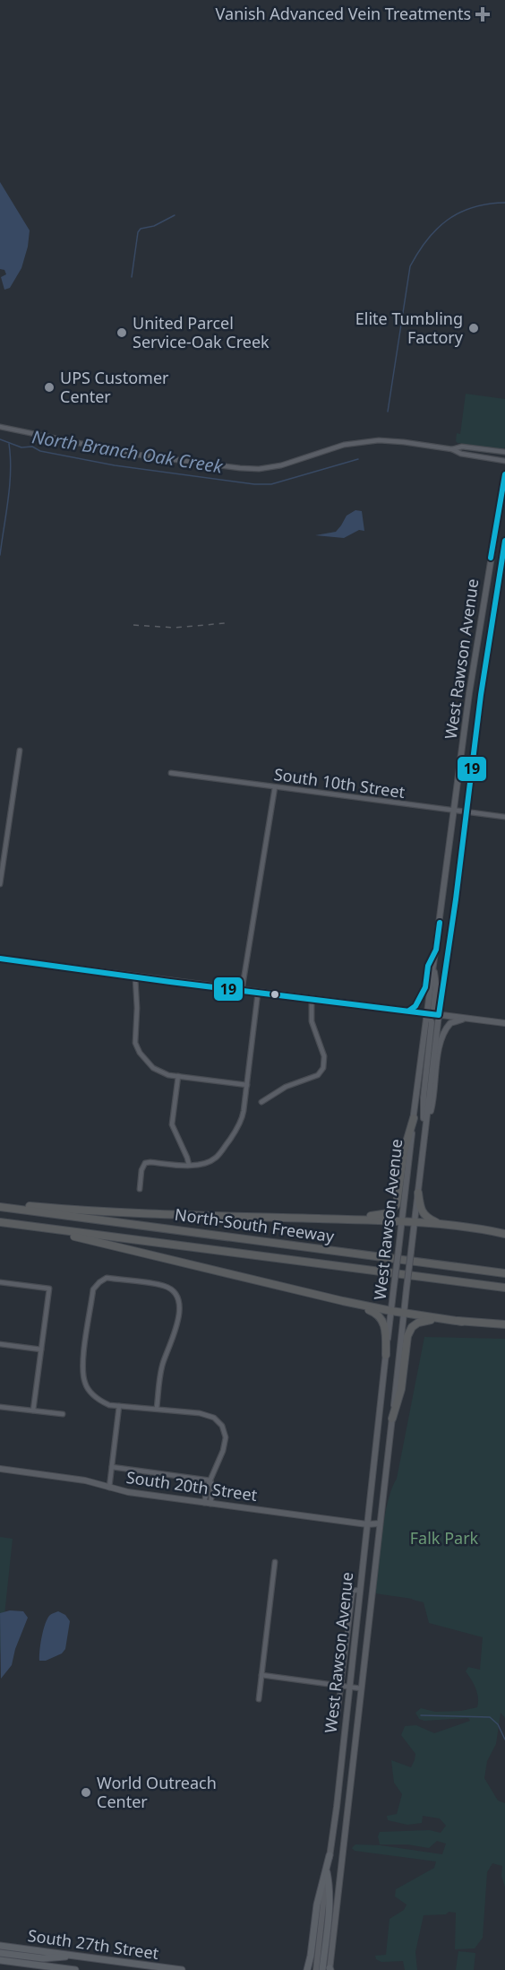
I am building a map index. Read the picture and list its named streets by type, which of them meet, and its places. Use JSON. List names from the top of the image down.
{
  "streets": {
    "highway": ["North-South Freeway"],
    "main road": ["West Rawson Avenue", "South 20th Street", "South 27th Street"],
    "street": ["South 10th Street"]
  },
  "crossings": [
    ["West Rawson Avenue", "South 10th Street"],
    ["West Rawson Avenue", "South 20th Street"]
  ],
  "water": ["North Branch Oak Creek"],
  "parks": ["Falk Park"],
  "places": {
    "health": ["Vanish Advanced Vein Treatments"],
    "other": [
      "Elite Tumbling Factory",
      "United Parcel Service-Oak Creek",
      "UPS Customer Center",
      "World Outreach Center"
    ]
  },
  "lines": ["transit line 19"]
}
